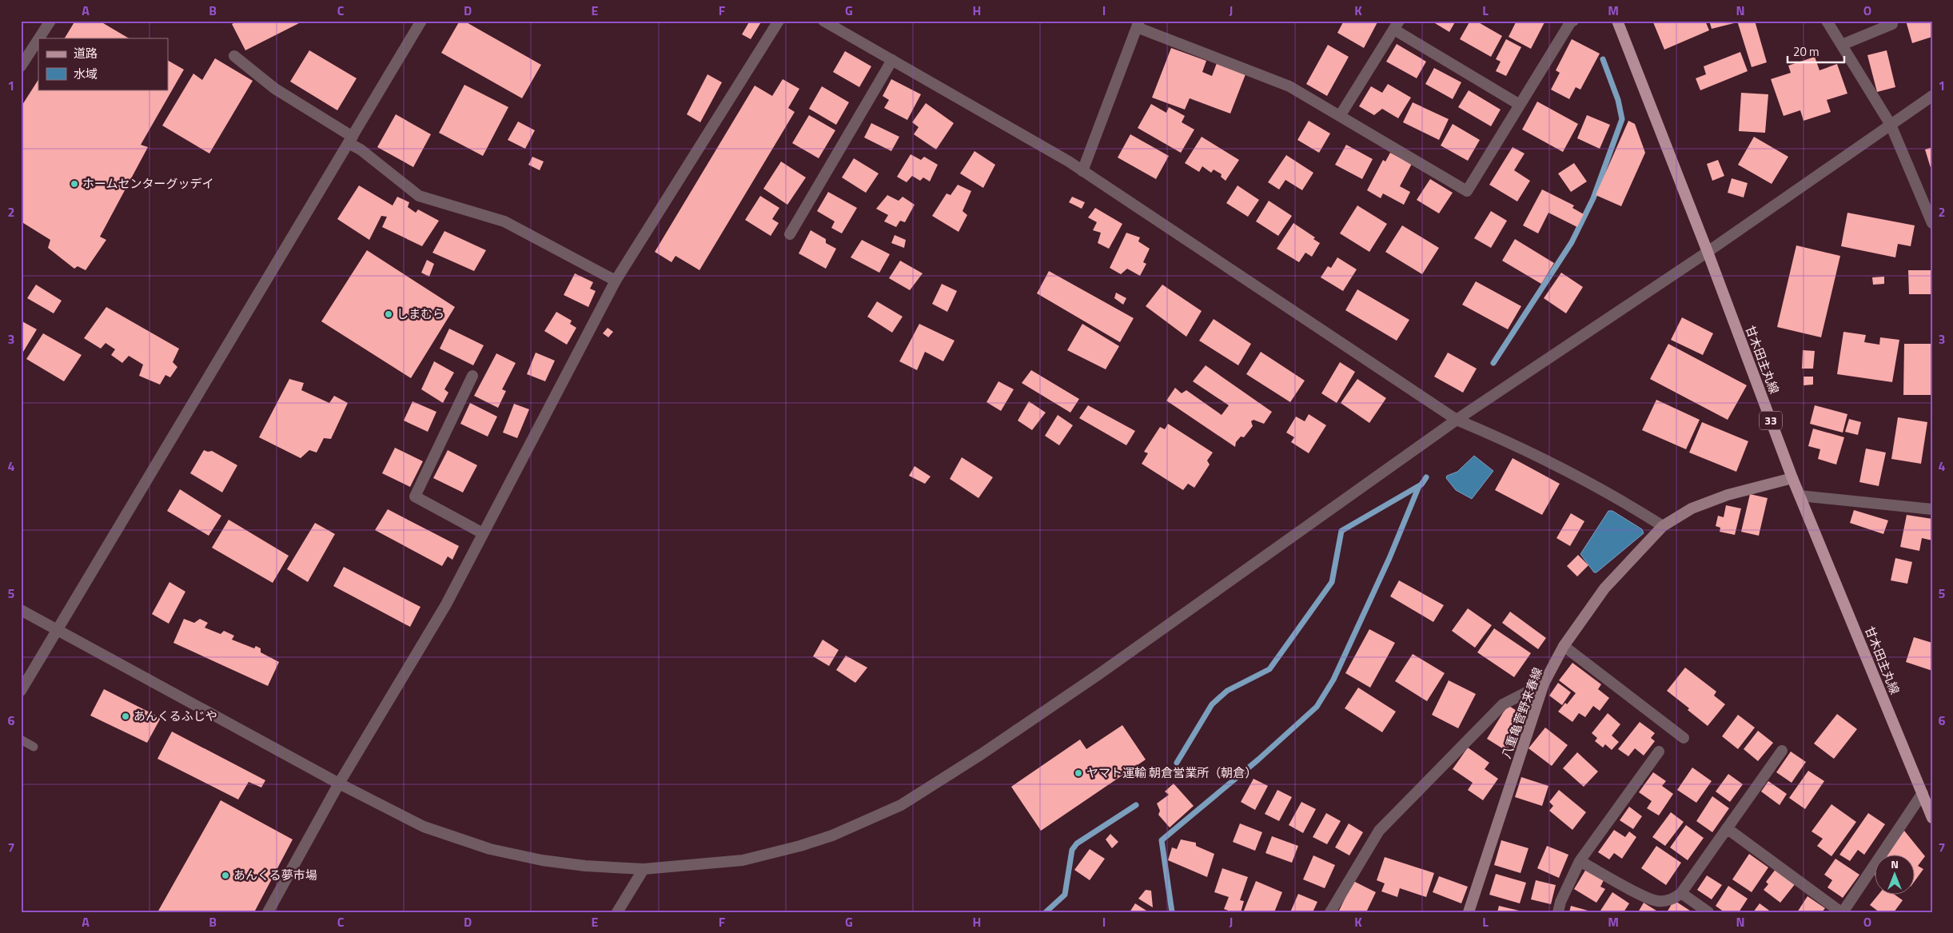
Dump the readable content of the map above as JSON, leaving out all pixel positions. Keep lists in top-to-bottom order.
{
  "streets": {
    "main road": ["甘木田主丸線", "33", "八重亀菅野来春線"]
  },
  "crossings": [
    ["甘木田主丸線", "八重亀菅野来春線"]
  ],
  "places": [
    "ホームセンターグッデイ",
    "しまむら",
    "あんくるふじや",
    "ヤマト運輸 朝倉営業所（朝倉）",
    "あんくる夢市場"
  ],
  "legend": ["道路", "水域"],
  "scale_bar": "20 m",
  "north": "top",
  "grid": {
    "columns": [
      "A",
      "B",
      "C",
      "D",
      "E",
      "F",
      "G",
      "H",
      "I",
      "J",
      "K",
      "L",
      "M",
      "N",
      "O"
    ],
    "rows": [
      "1",
      "2",
      "3",
      "4",
      "5",
      "6",
      "7"
    ]
  }
}
